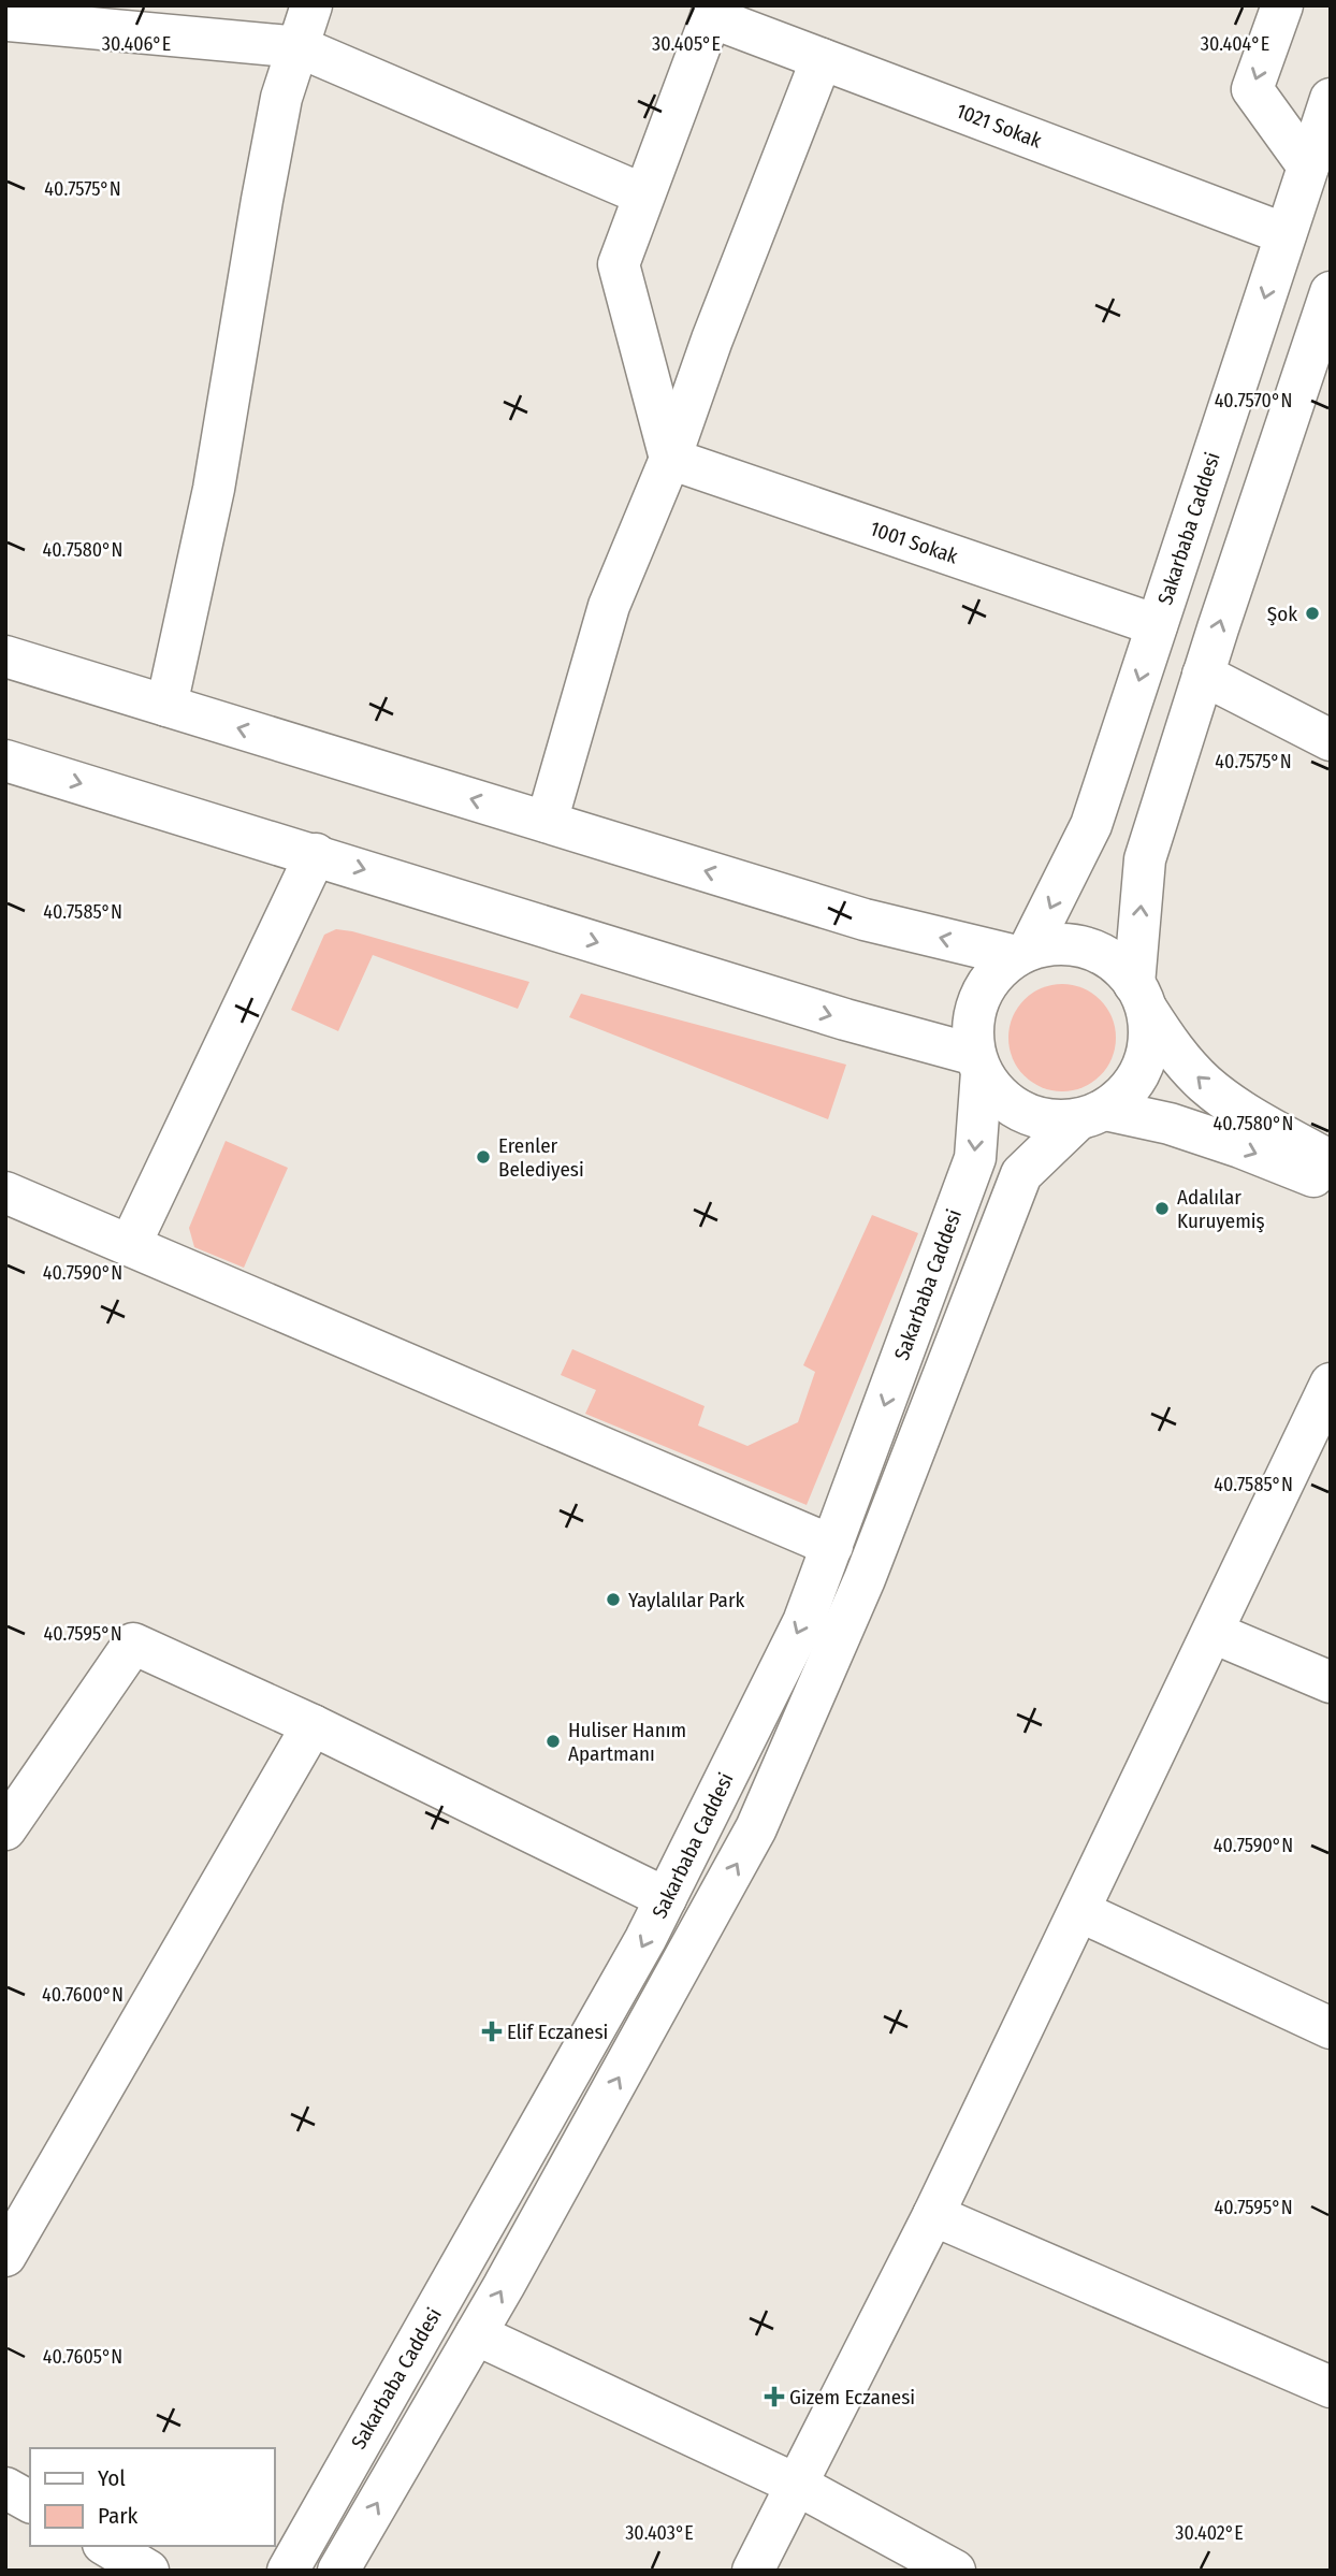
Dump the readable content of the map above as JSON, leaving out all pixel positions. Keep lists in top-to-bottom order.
{
  "streets": {
    "street": ["1021 Sokak", "Sakarbaba Caddesi", "1001 Sokak"]
  },
  "crossings": [
    ["1021 Sokak", "Sakarbaba Caddesi"],
    ["Sakarbaba Caddesi", "1001 Sokak"]
  ],
  "places": {
    "other": [
      "Şok",
      "Erenler Belediyesi",
      "Adalılar Kuruyemiş",
      "Yaylalılar Park",
      "Huliser Hanım Apartmanı"
    ],
    "health": ["Elif Eczanesi", "Gizem Eczanesi"]
  },
  "legend": ["Yol", "Park"],
  "coordinates": [
    "30.406°E",
    "30.405°E",
    "30.404°E",
    "40.7575°N",
    "40.7570°N",
    "40.7580°N",
    "40.7585°N",
    "40.7590°N",
    "40.7595°N",
    "40.7600°N",
    "40.7605°N",
    "30.403°E",
    "30.402°E"
  ]
}
